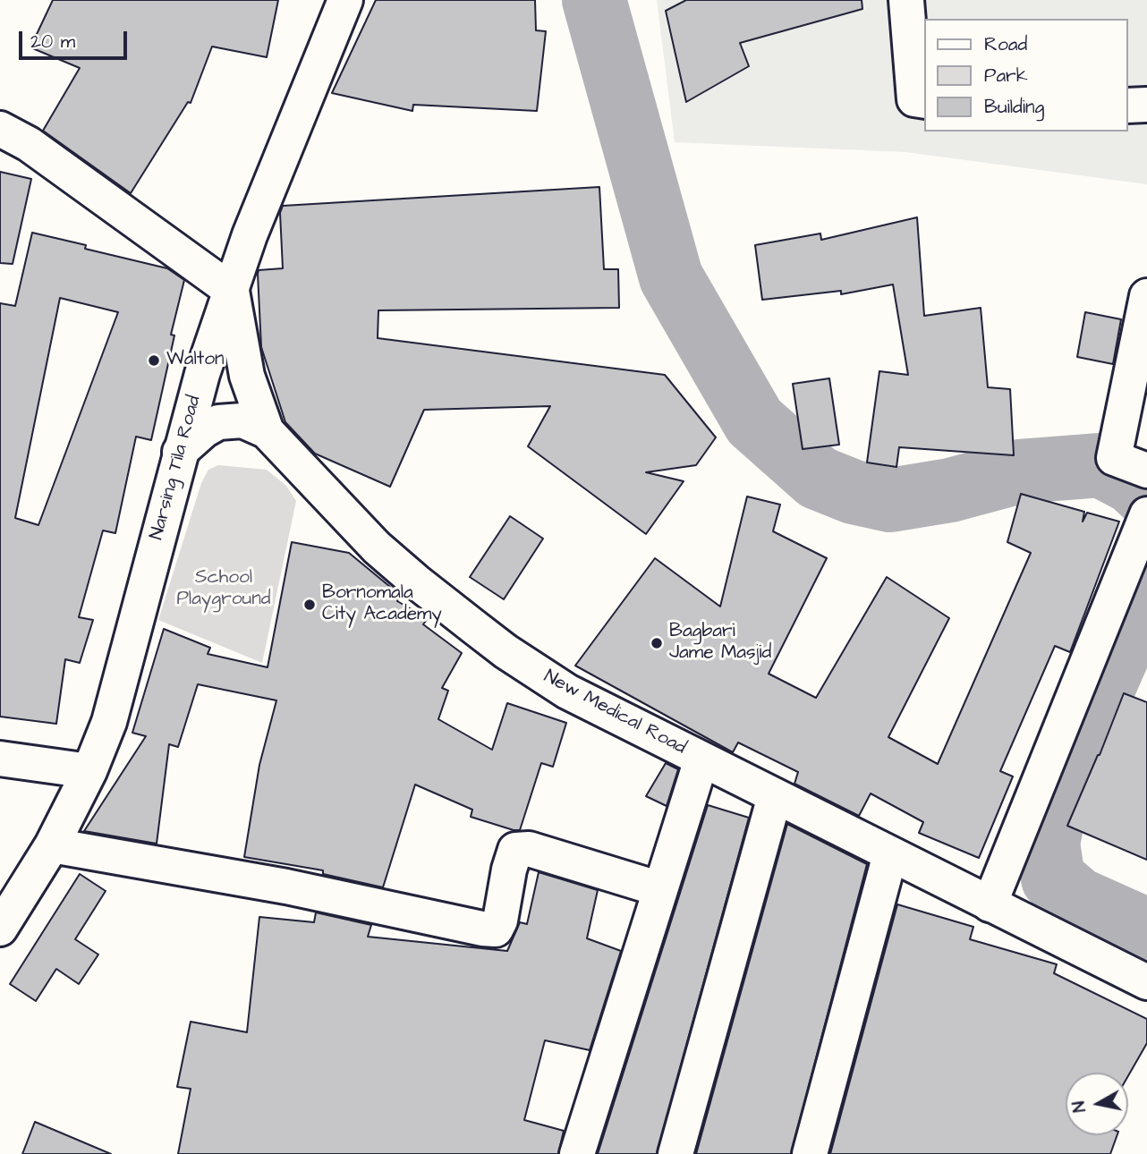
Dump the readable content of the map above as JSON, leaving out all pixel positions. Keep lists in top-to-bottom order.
{
  "streets": {
    "street": ["Narsing Tila Road", "New Medical Road"]
  },
  "crossings": [
    ["Narsing Tila Road", "New Medical Road"]
  ],
  "parks": ["School Playground"],
  "places": ["Walton", "Bornomala City Academy", "Bagbari Jame Masjid"],
  "legend": ["Road", "Park", "Building"],
  "scale_bar": "20 m",
  "north": "left"
}
